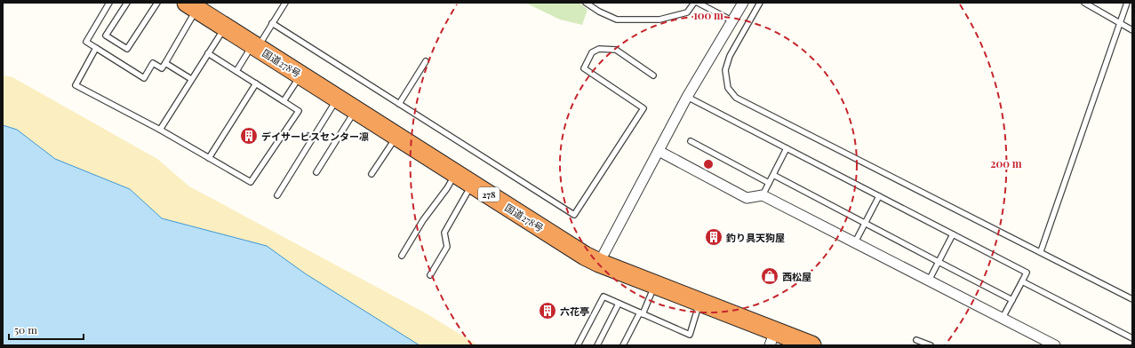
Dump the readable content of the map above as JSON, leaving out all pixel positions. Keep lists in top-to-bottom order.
{
  "streets": {
    "highway": ["国道278号", "278"]
  },
  "places": {
    "building": ["デイサービスセンター凛", "釣り具天狗屋", "六花亭"],
    "shop": ["西松屋"]
  },
  "scale_bar": "50 m",
  "rings": ["100 m", "200 m"]
}
